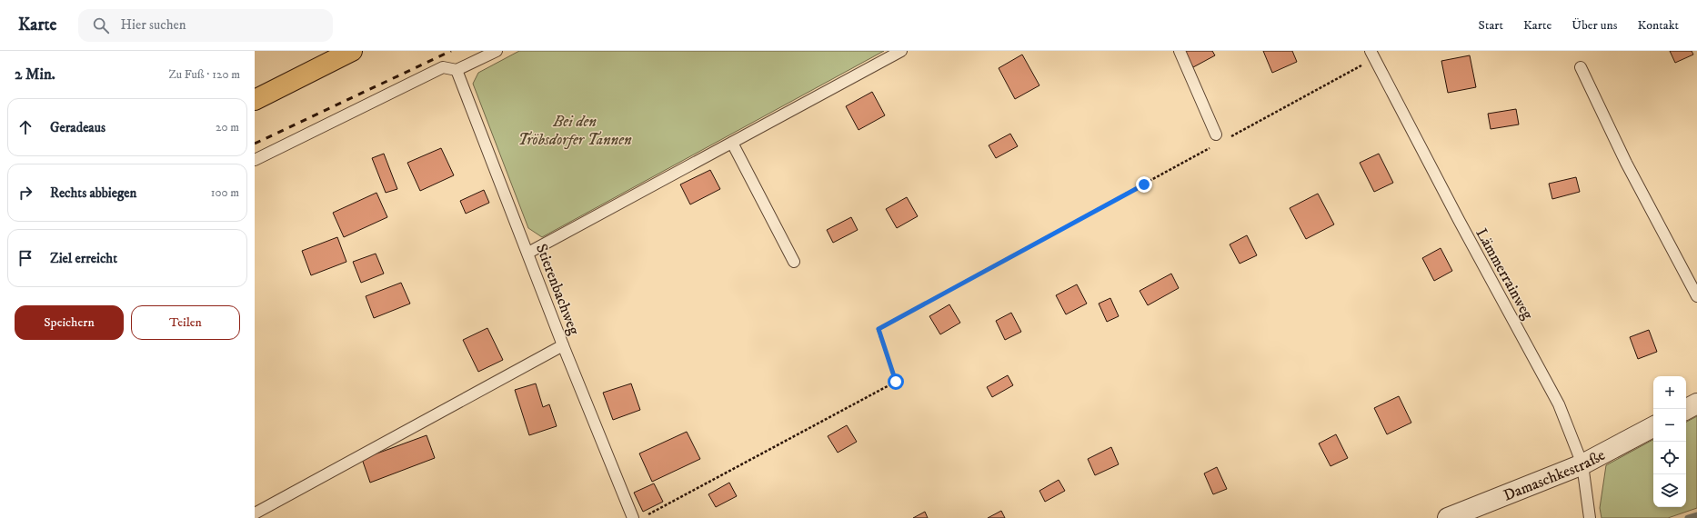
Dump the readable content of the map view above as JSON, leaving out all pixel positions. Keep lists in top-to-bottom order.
{
  "streets": {
    "street": ["Damaschkestraße"],
    "lane": ["Lämmerrainweg", "Stierenbachweg"]
  },
  "crossings": [
    ["Lämmerrainweg", "Damaschkestraße"]
  ],
  "parks": ["Bei den Tröbsdorfer Tannen"],
  "page": {
    "header": "Karte",
    "search": "Hier suchen",
    "nav": [
      "Start",
      "Karte",
      "Über uns",
      "Kontakt"
    ],
    "heading": ["2 Min.", "Zu Fuß · 120 m"],
    "list": [
      ["Geradeaus", "20 m"],
      ["Rechts abbiegen", "100 m"],
      "Ziel erreicht"
    ],
    "buttons": ["Speichern", "Teilen"],
    "map_buttons": ["+", "−"]
  }
}
